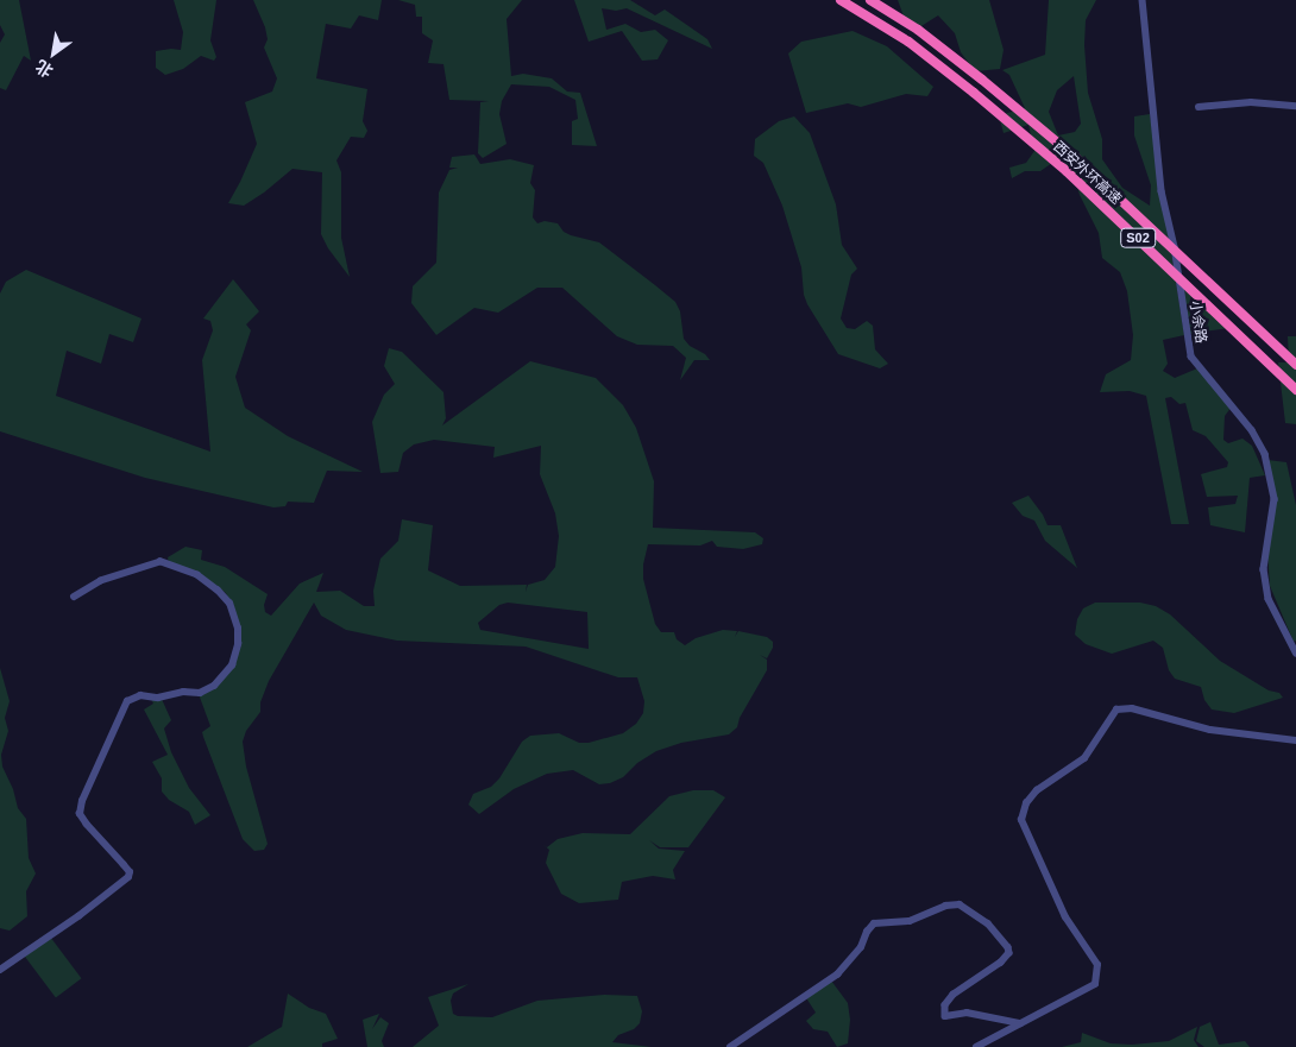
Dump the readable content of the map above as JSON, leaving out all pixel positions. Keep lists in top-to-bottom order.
{
  "streets": {
    "highway": ["西安外环高速", "S02"],
    "street": ["小佘路"]
  },
  "north": "bottom left"
}
